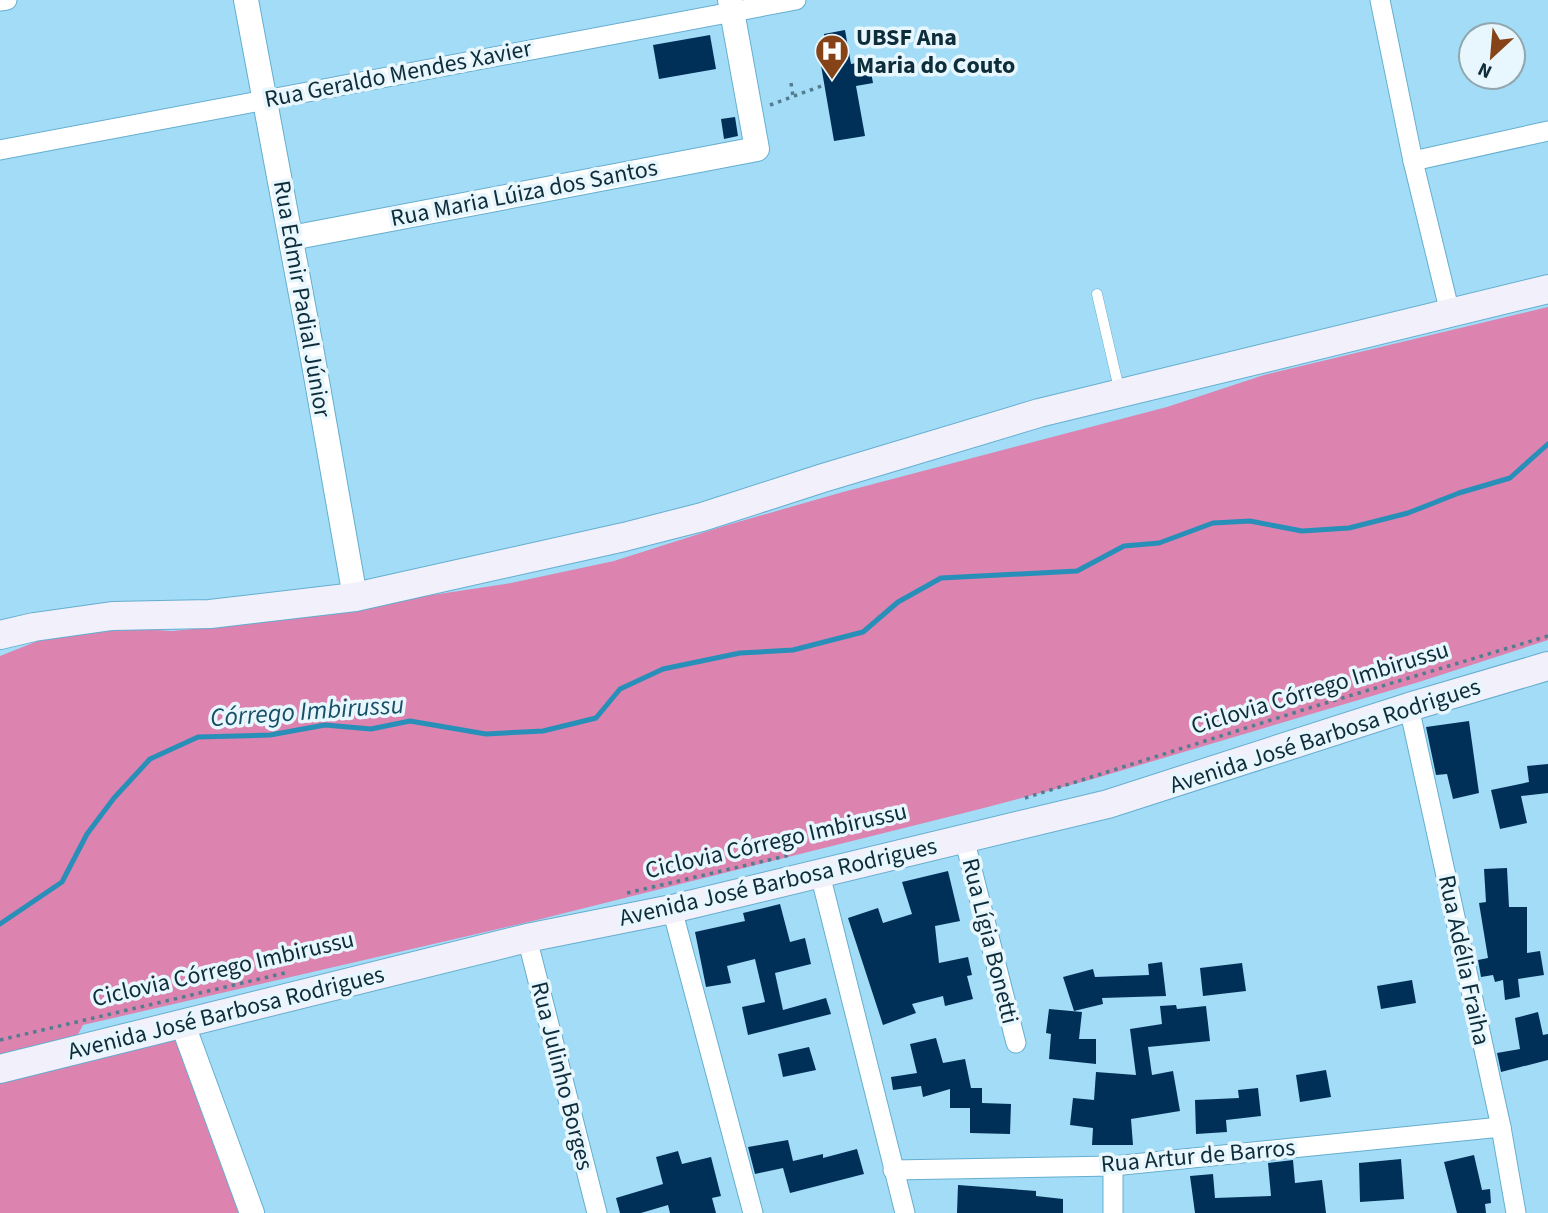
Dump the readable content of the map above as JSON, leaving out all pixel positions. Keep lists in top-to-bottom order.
{
  "streets": {
    "main road": ["Avenida José Barbosa Rodrigues"],
    "street": [
      "Rua Geraldo Mendes Xavier",
      "Rua Maria Lúiza dos Santos",
      "Rua Edmir Padial Júnior",
      "Rua Lígia Bonetti",
      "Rua Adélia Fraiha",
      "Rua Julinho Borges",
      "Rua Artur de Barros"
    ],
    "path": ["Ciclovia Córrego Imbirussu"]
  },
  "crossings": [
    ["Rua Geraldo Mendes Xavier", "Rua Maria Lúiza dos Santos"],
    ["Rua Geraldo Mendes Xavier", "Rua Edmir Padial Júnior"],
    ["Rua Maria Lúiza dos Santos", "Rua Edmir Padial Júnior"],
    ["Avenida José Barbosa Rodrigues", "Rua Lígia Bonetti"],
    ["Avenida José Barbosa Rodrigues", "Rua Adélia Fraiha"],
    ["Avenida José Barbosa Rodrigues", "Rua Julinho Borges"],
    ["Rua Adélia Fraiha", "Rua Artur de Barros"]
  ],
  "water": ["Córrego Imbirussu"],
  "places": {
    "hospital": ["UBSF Ana Maria do Couto"]
  },
  "north": "bottom left"
}
